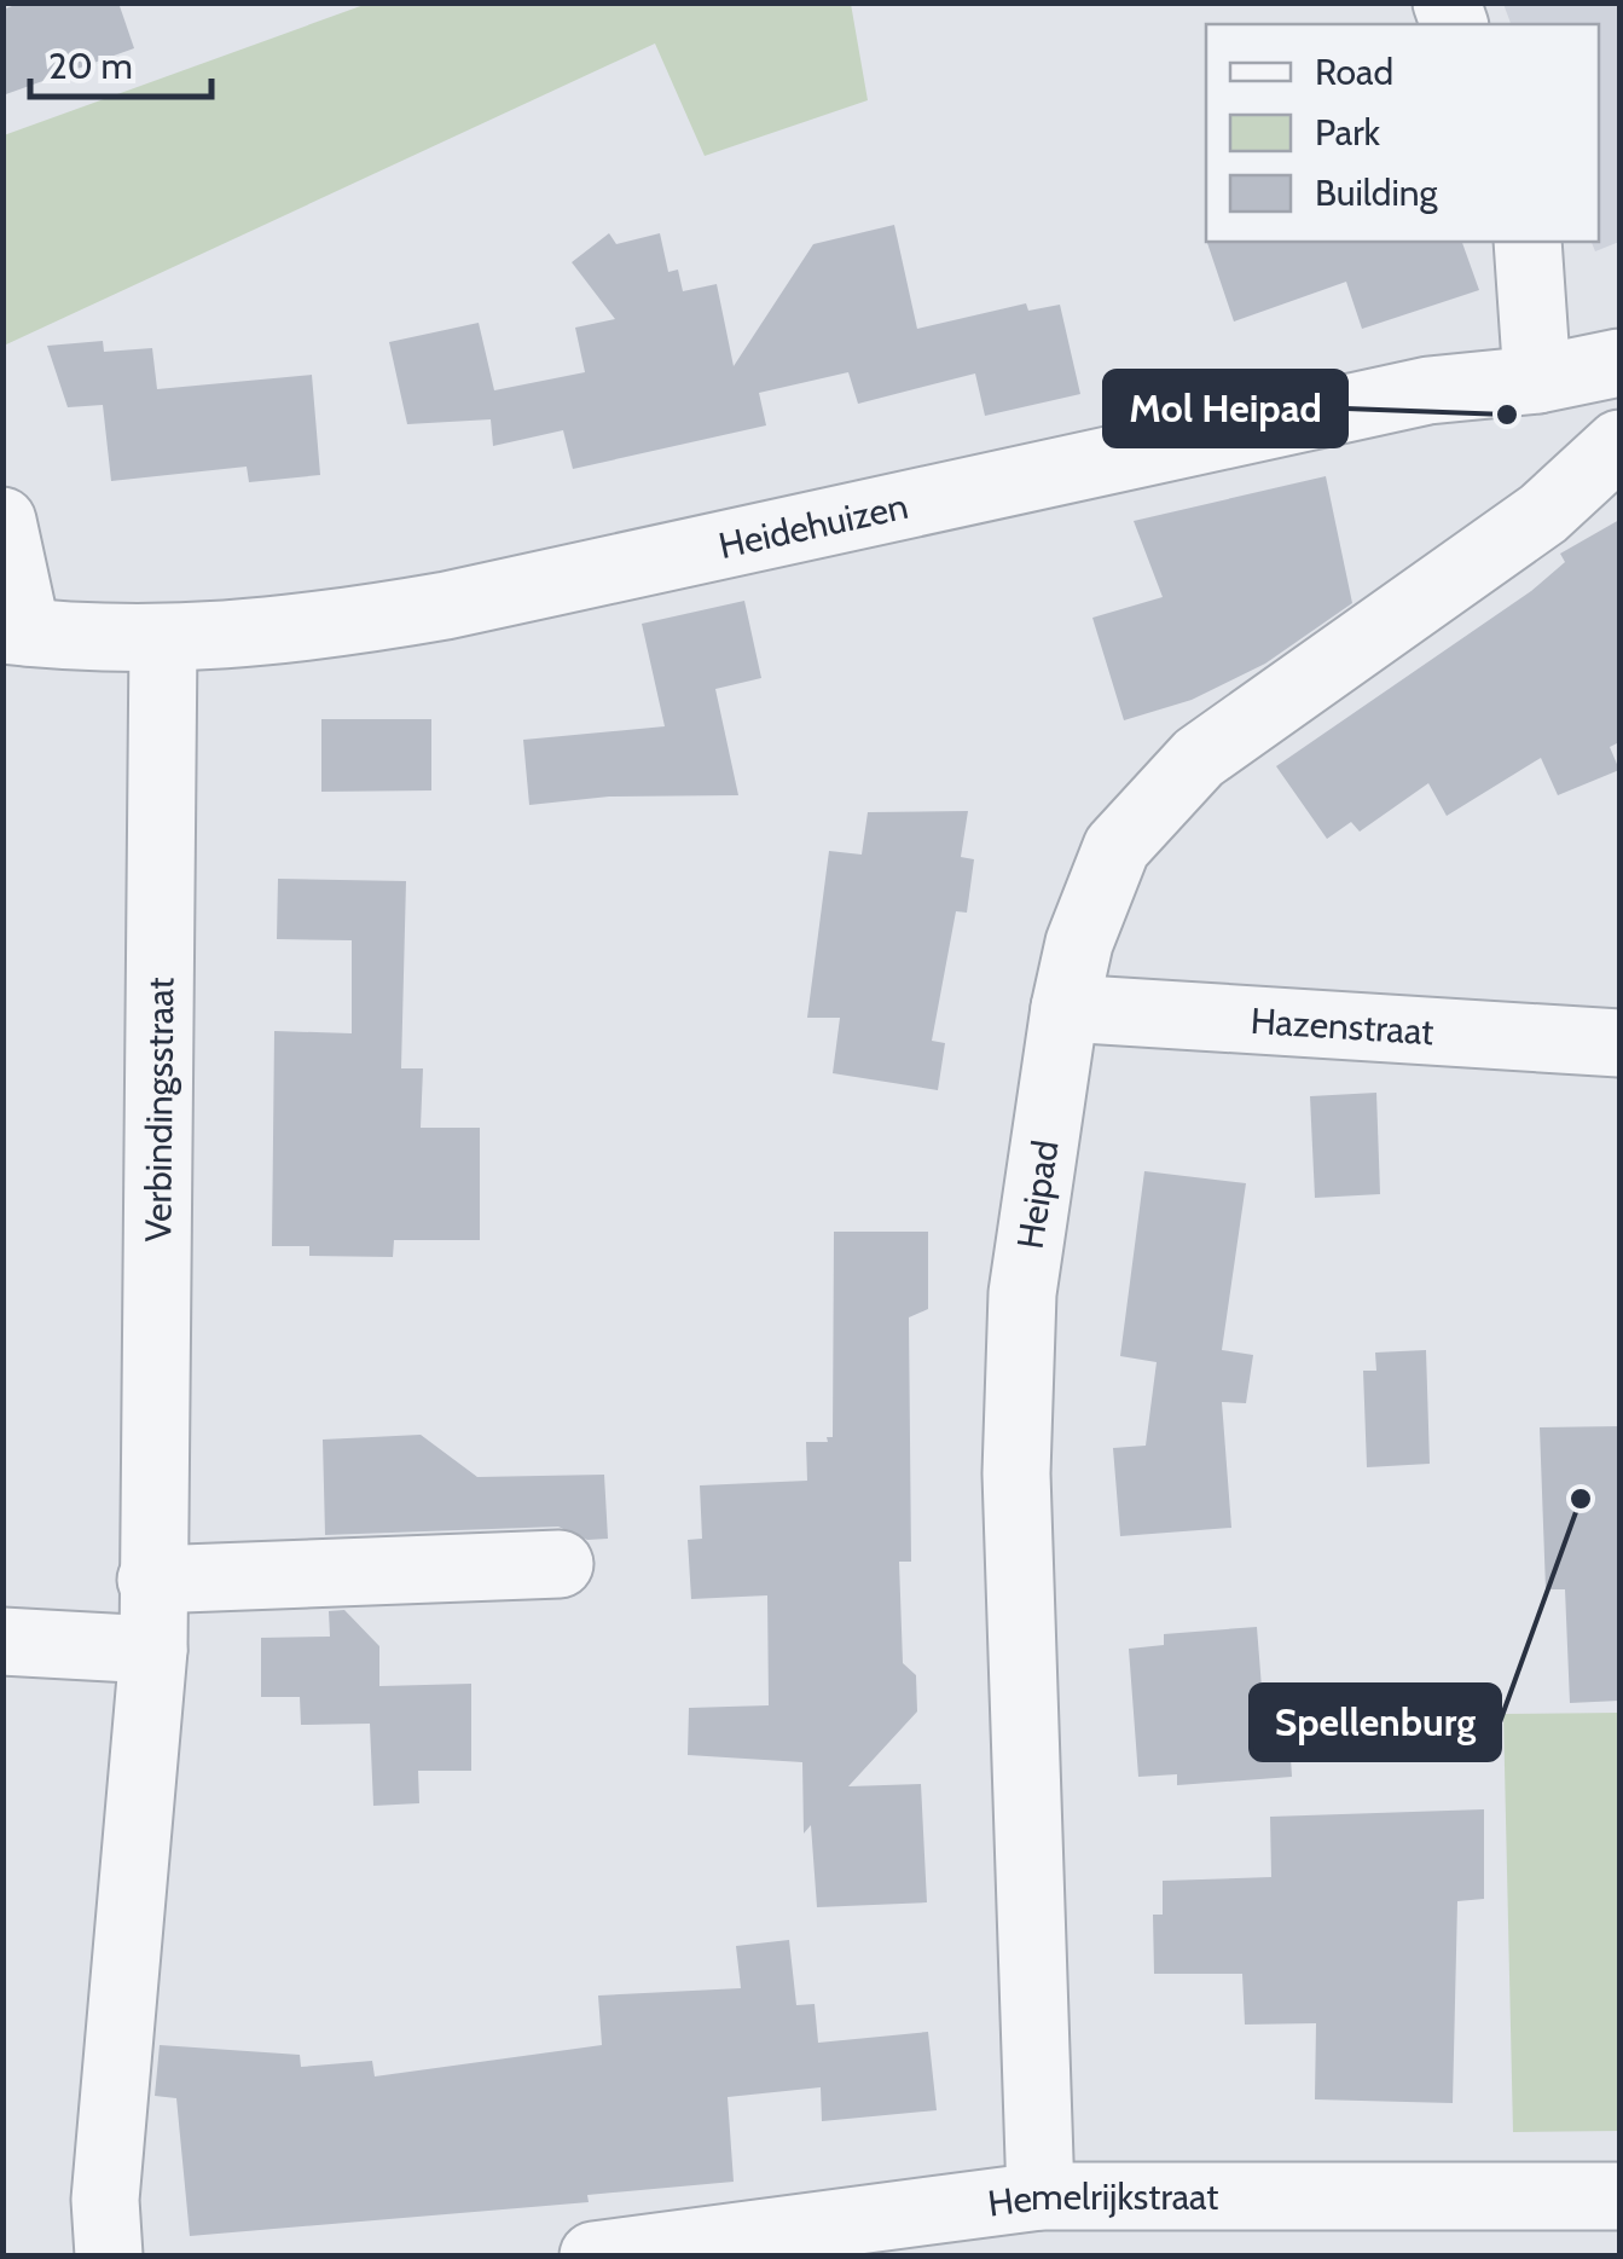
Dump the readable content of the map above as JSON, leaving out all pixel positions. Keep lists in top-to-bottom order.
{
  "streets": {
    "street": [
      "Heidehuizen",
      "Hazenstraat",
      "Verbindingsstraat",
      "Heipad",
      "Hemelrijkstraat"
    ]
  },
  "crossings": [
    ["Heidehuizen", "Verbindingsstraat"],
    ["Hazenstraat", "Heipad"],
    ["Heipad", "Hemelrijkstraat"]
  ],
  "places": ["Mol Heipad", "Spellenburg"],
  "legend": ["Road", "Park", "Building"],
  "scale_bar": "20 m"
}
